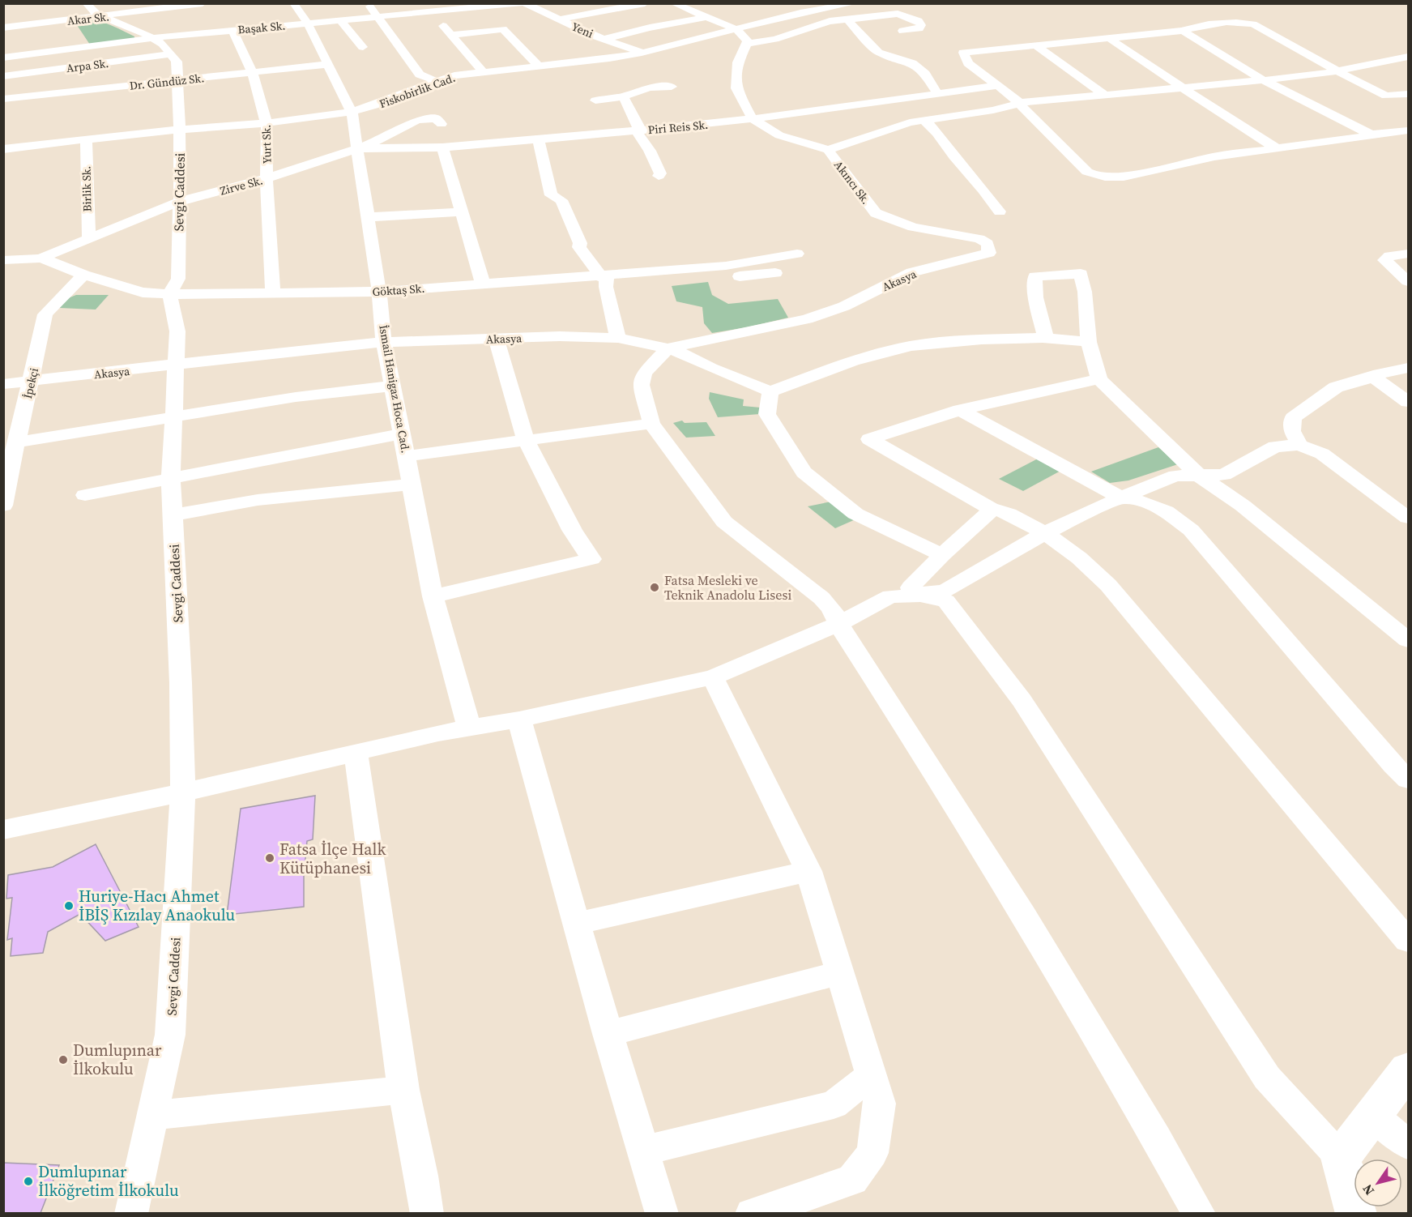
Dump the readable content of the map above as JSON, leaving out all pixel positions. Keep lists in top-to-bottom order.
{
  "streets": {
    "street": [
      "Akar Sk.",
      "Başak Sk.",
      "Yeni",
      "Arpa Sk.",
      "Dr. Gündüz Sk.",
      "Fiskobirlik Cad.",
      "Piri Reis Sk.",
      "Yurt Sk.",
      "Akıncı Sk.",
      "Zirve Sk.",
      "Birlik Sk.",
      "Sevgi Caddesi",
      "Akasya",
      "Göktaş Sk.",
      "İpekçi",
      "İsmail Hanigaz Hoca Cad."
    ]
  },
  "crossings": [
    ["Başak Sk.", "Yurt Sk."],
    ["Başak Sk.", "İsmail Hanigaz Hoca Cad."],
    ["Yeni", "Fiskobirlik Cad."],
    ["Arpa Sk.", "Dr. Gündüz Sk."],
    ["Arpa Sk.", "Sevgi Caddesi"],
    ["Dr. Gündüz Sk.", "Yurt Sk."],
    ["Dr. Gündüz Sk.", "Sevgi Caddesi"],
    ["Dr. Gündüz Sk.", "İsmail Hanigaz Hoca Cad."],
    ["Fiskobirlik Cad.", "Yurt Sk."],
    ["Fiskobirlik Cad.", "Birlik Sk."],
    ["Fiskobirlik Cad.", "Sevgi Caddesi"],
    ["Fiskobirlik Cad.", "İsmail Hanigaz Hoca Cad."],
    ["Piri Reis Sk.", "Akıncı Sk."],
    ["Piri Reis Sk.", "Zirve Sk."],
    ["Piri Reis Sk.", "İsmail Hanigaz Hoca Cad."],
    ["Yurt Sk.", "Zirve Sk."],
    ["Yurt Sk.", "Göktaş Sk."],
    ["Akıncı Sk.", "Akasya"],
    ["Zirve Sk.", "Birlik Sk."],
    ["Zirve Sk.", "Sevgi Caddesi"],
    ["Zirve Sk.", "Göktaş Sk."],
    ["Zirve Sk.", "İsmail Hanigaz Hoca Cad."],
    ["Sevgi Caddesi", "Akasya"],
    ["Sevgi Caddesi", "Göktaş Sk."],
    ["Akasya", "İpekçi"],
    ["Akasya", "İsmail Hanigaz Hoca Cad."],
    ["Göktaş Sk.", "İpekçi"],
    ["Göktaş Sk.", "İsmail Hanigaz Hoca Cad."]
  ],
  "places": [
    "Fatsa Mesleki ve Teknik Anadolu Lisesi",
    "Fatsa İlçe Halk Kütüphanesi",
    "Huriye-Hacı Ahmet İBİŞ Kızılay Anaokulu",
    "Dumlupınar İlkokulu",
    "Dumlupınar İlköğretim İlkokulu"
  ],
  "north": "bottom left"
}
